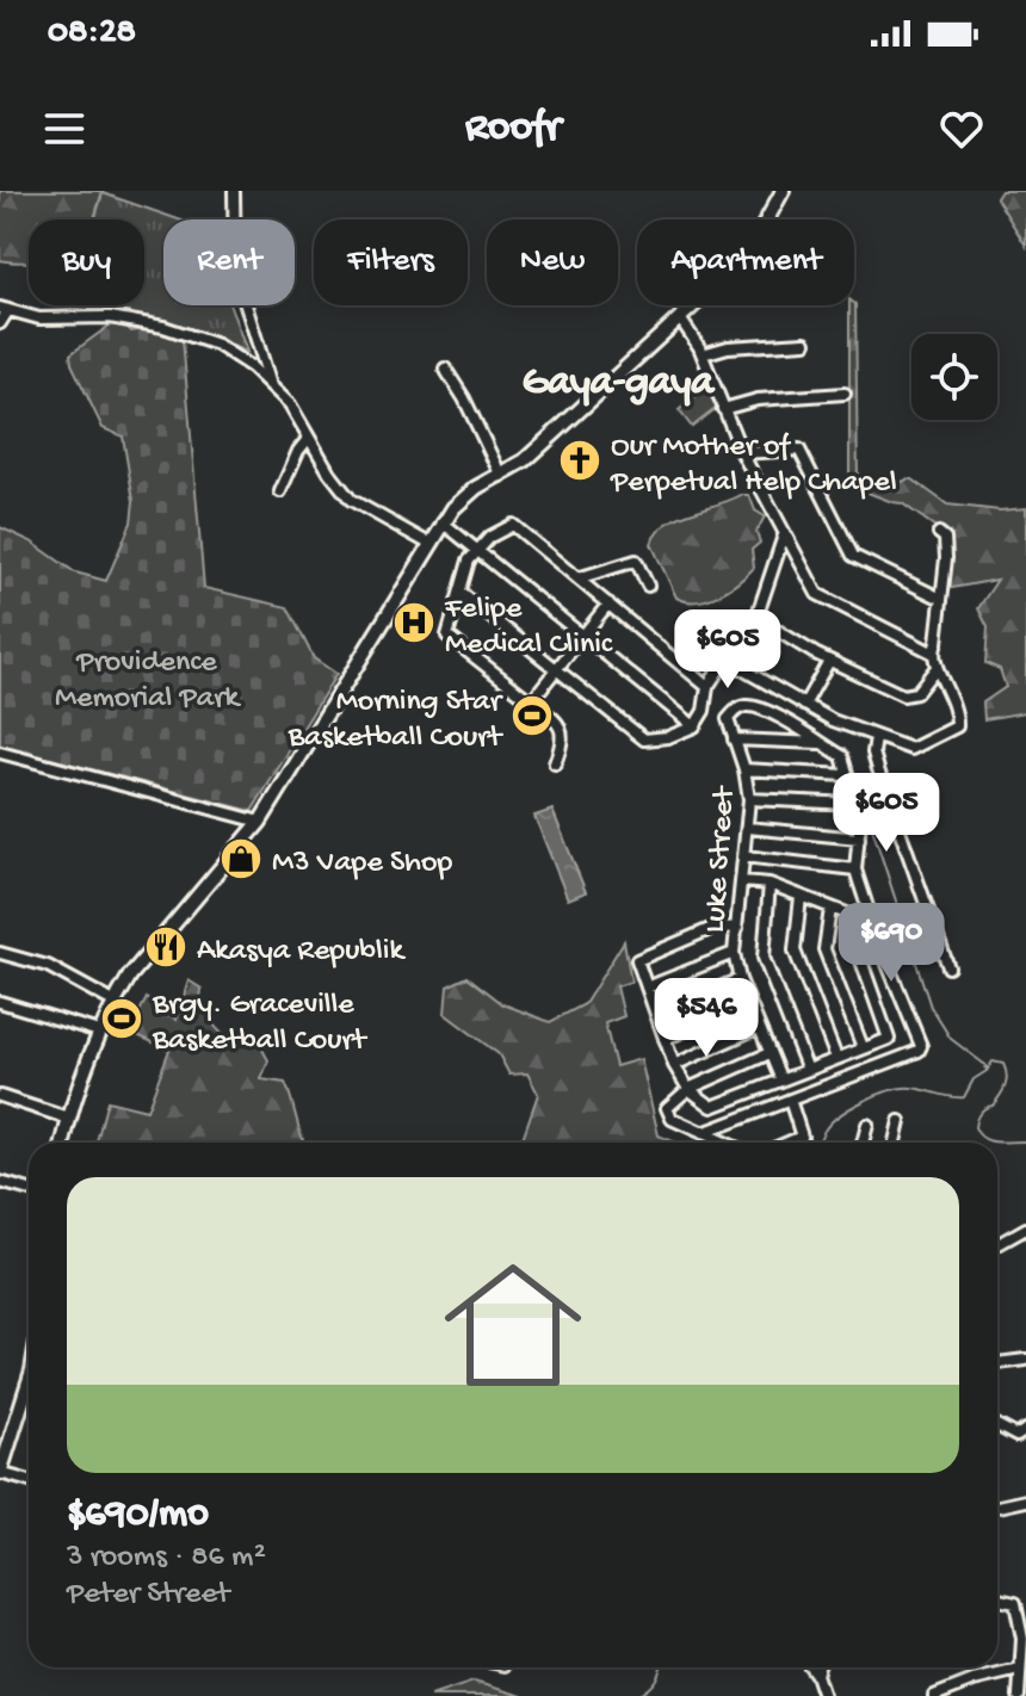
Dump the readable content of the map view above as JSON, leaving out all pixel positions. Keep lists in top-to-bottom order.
{
  "streets": {
    "street": ["Luke Street"]
  },
  "districts": ["Gaya-gaya"],
  "parks": ["Providence Memorial Park"],
  "places": {
    "church": ["Our Mother of Perpetual Help Chapel"],
    "hospital": ["Felipe Medical Clinic"],
    "sports": ["Morning Star Basketball Court", "Brgy. Graceville Basketball Court"],
    "shop": ["M3 Vape Shop"],
    "restaurant": ["Akasya Republik"]
  },
  "page": {
    "status": "08:28",
    "header": "Roofr",
    "chip": [
      "Buy",
      "Rent",
      "Filters",
      "New",
      "Apartment"
    ],
    "price": [
      "$605",
      "$605",
      "$690",
      "$546"
    ],
    "list": [
      {
        "name": "$690/mo",
        "note": "3 rooms · 86 m² · Peter Street"
      }
    ]
  }
}
